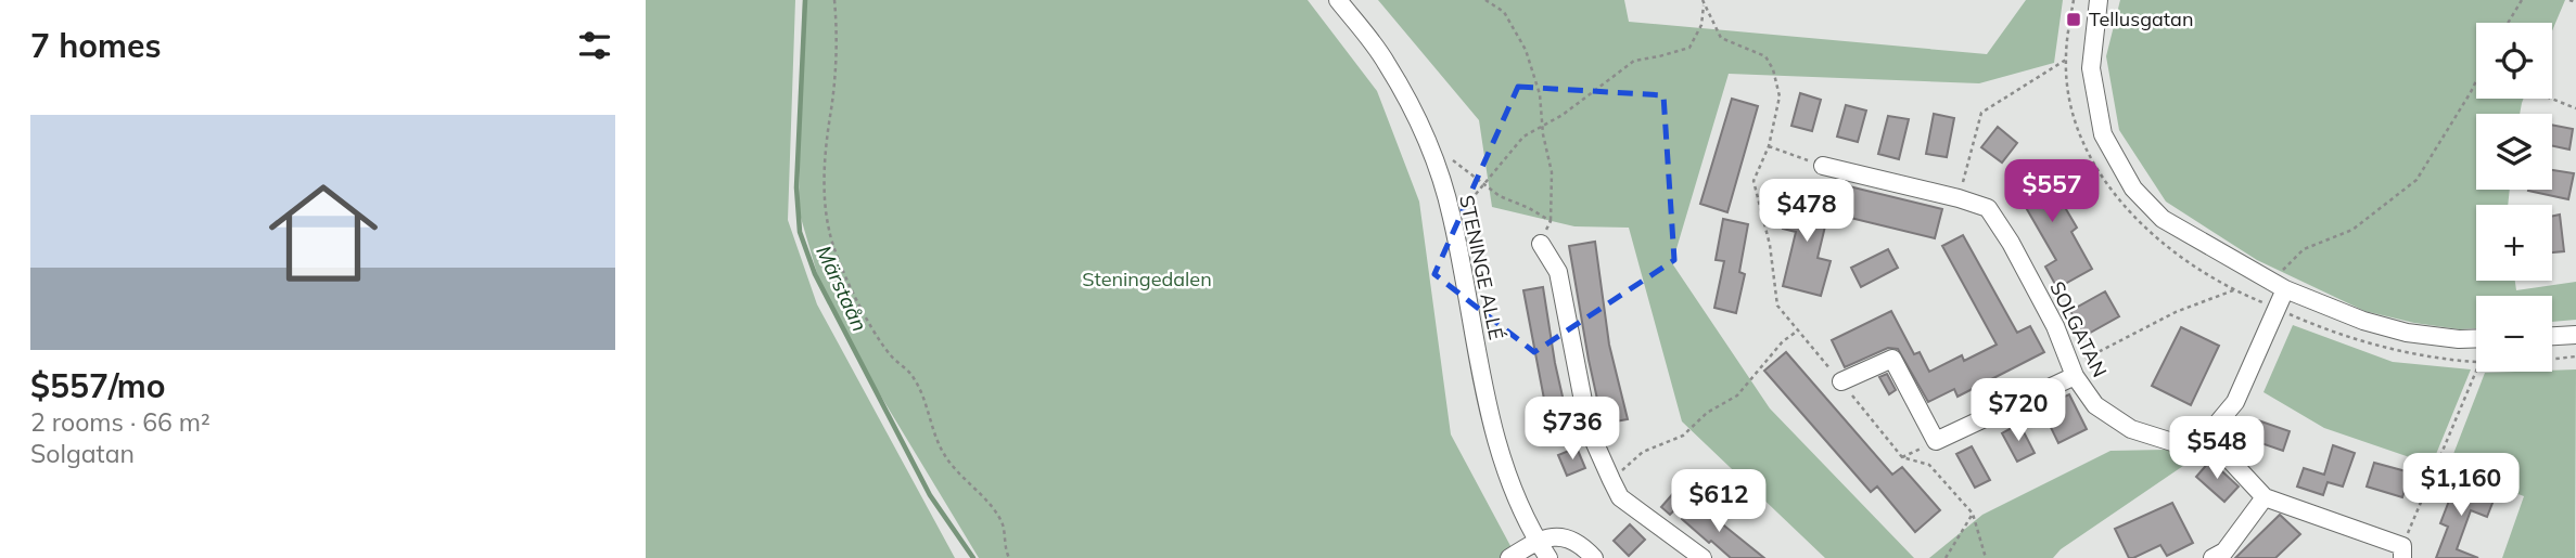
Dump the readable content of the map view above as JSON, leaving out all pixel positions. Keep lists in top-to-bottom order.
{
  "streets": {
    "street": ["STENINGE ALLÉ", "SOLGATAN"]
  },
  "water": ["Märstaån"],
  "parks": ["Steningedalen"],
  "places": {
    "transit": ["Tellusgatan"]
  },
  "page": {
    "heading": "7 homes",
    "map_buttons": ["+", "−"],
    "list": [
      {
        "name": "$557/mo",
        "note": "2 rooms · 66 m² · Solgatan"
      }
    ],
    "price": [
      "$557",
      "$478",
      "$720",
      "$736",
      "$548",
      "$1,160",
      "$612"
    ]
  }
}
